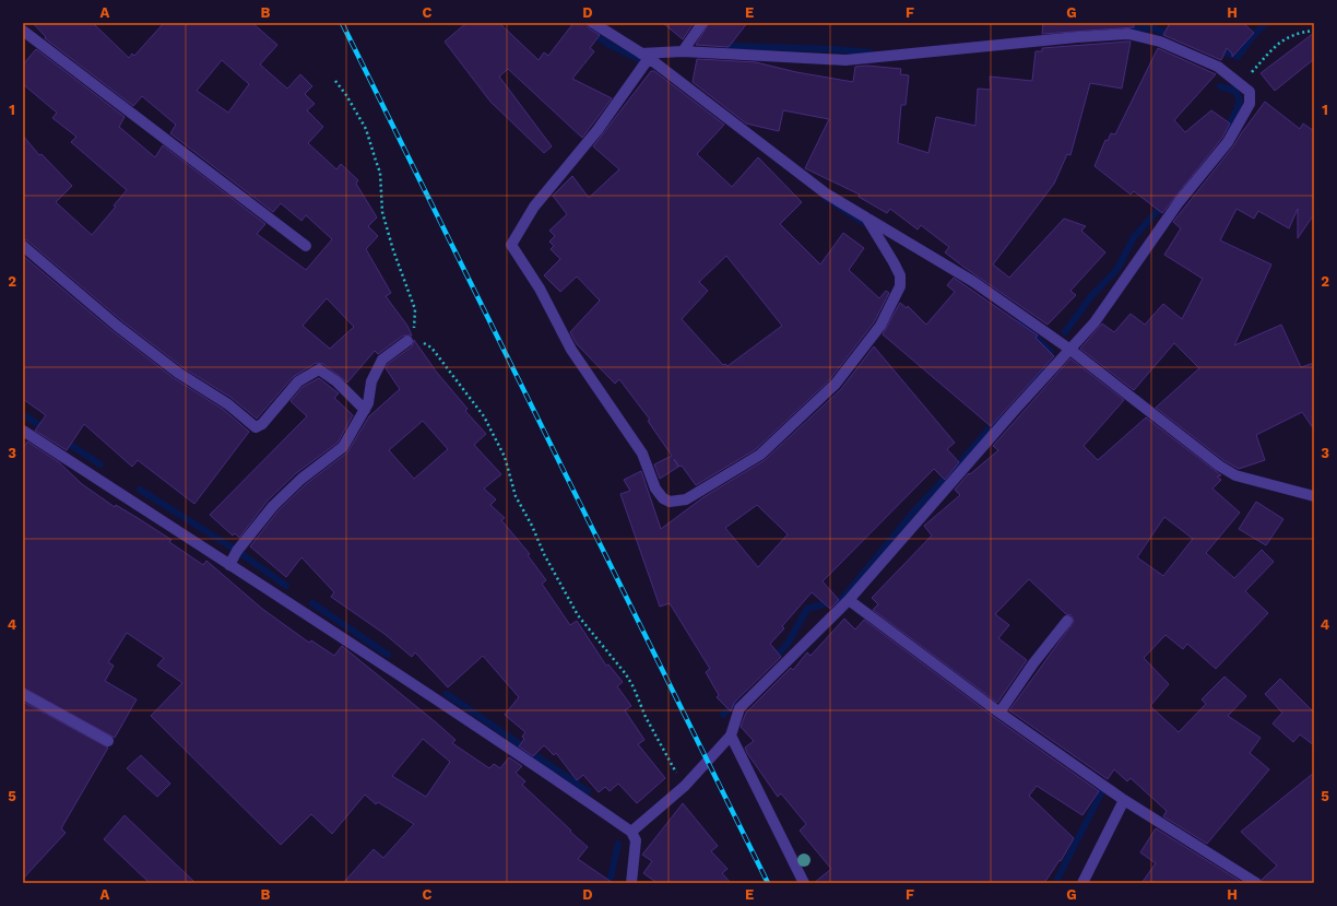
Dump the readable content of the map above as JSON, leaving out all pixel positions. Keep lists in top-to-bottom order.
{
  "grid": {
    "columns": [
      "A",
      "B",
      "C",
      "D",
      "E",
      "F",
      "G",
      "H"
    ],
    "rows": [
      "1",
      "2",
      "3",
      "4",
      "5"
    ]
  }
}
